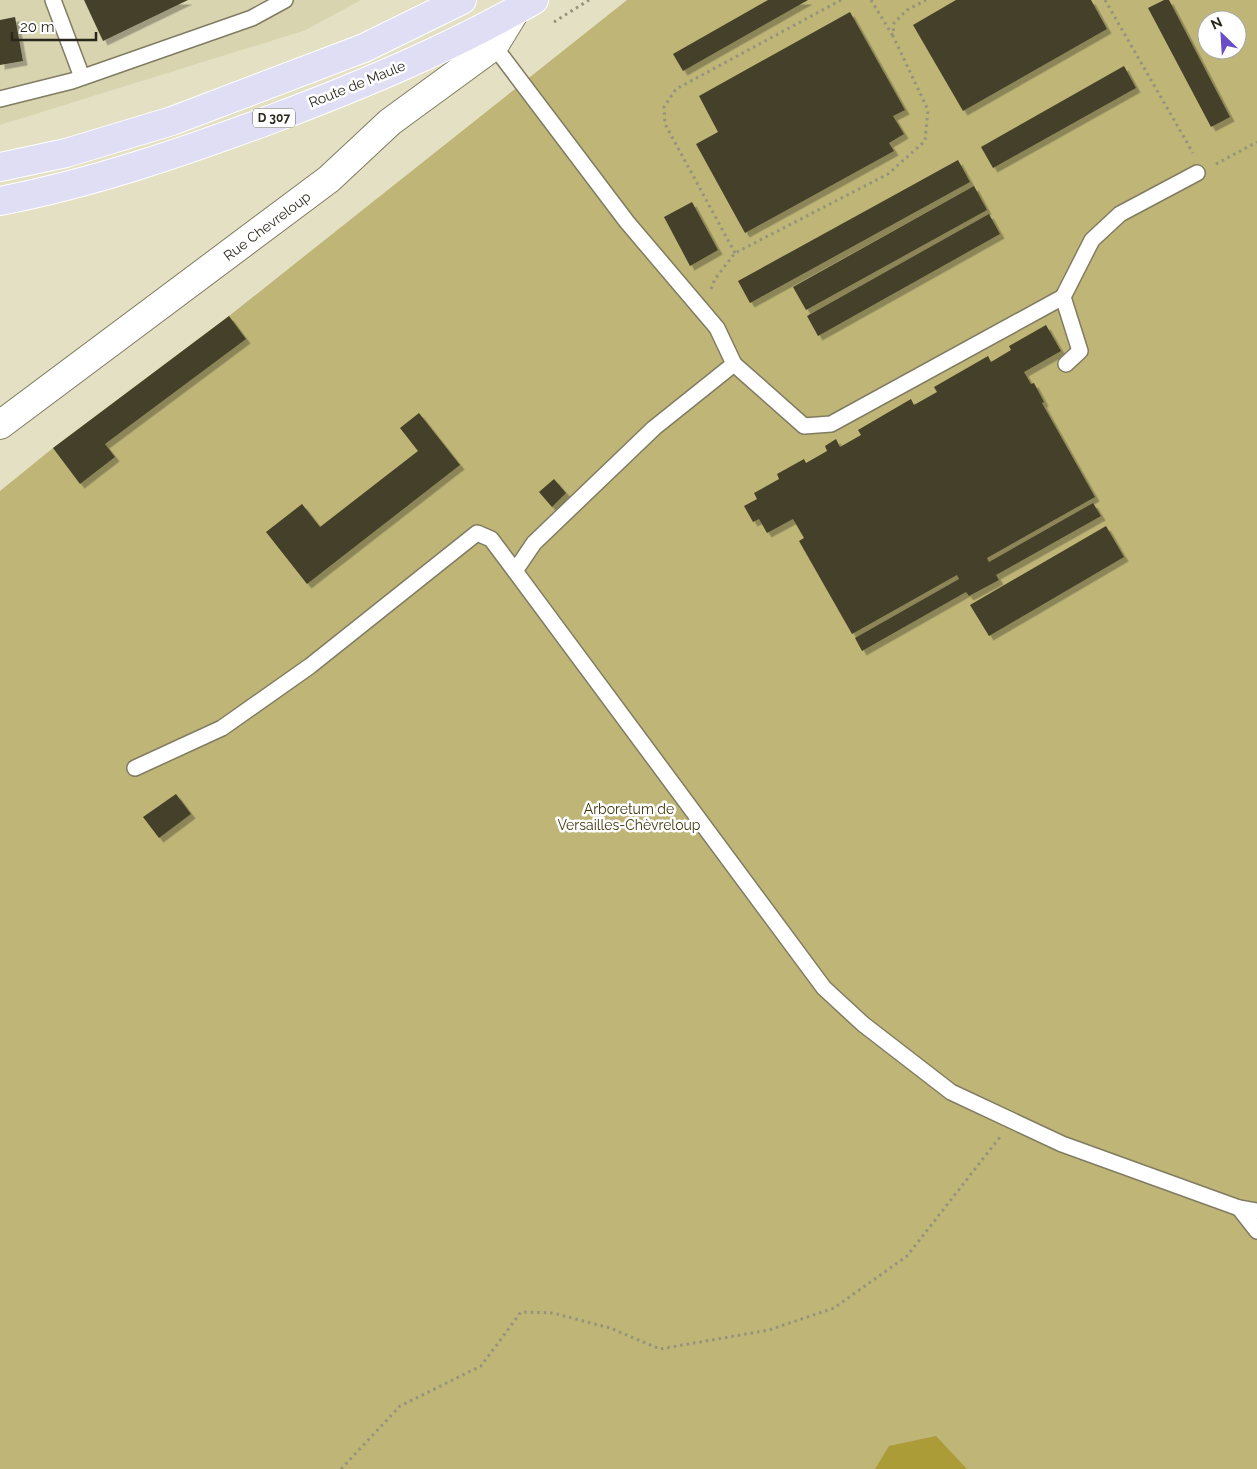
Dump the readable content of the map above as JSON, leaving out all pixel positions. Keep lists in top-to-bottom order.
{
  "streets": {
    "main road": ["Route de Maule", "D 307"],
    "street": ["Rue Chevreloup"]
  },
  "crossings": [
    ["Route de Maule", "Rue Chevreloup"]
  ],
  "parks": ["Arboretum de Versailles-Chèvreloup"],
  "scale_bar": "20 m",
  "north": "top left"
}
